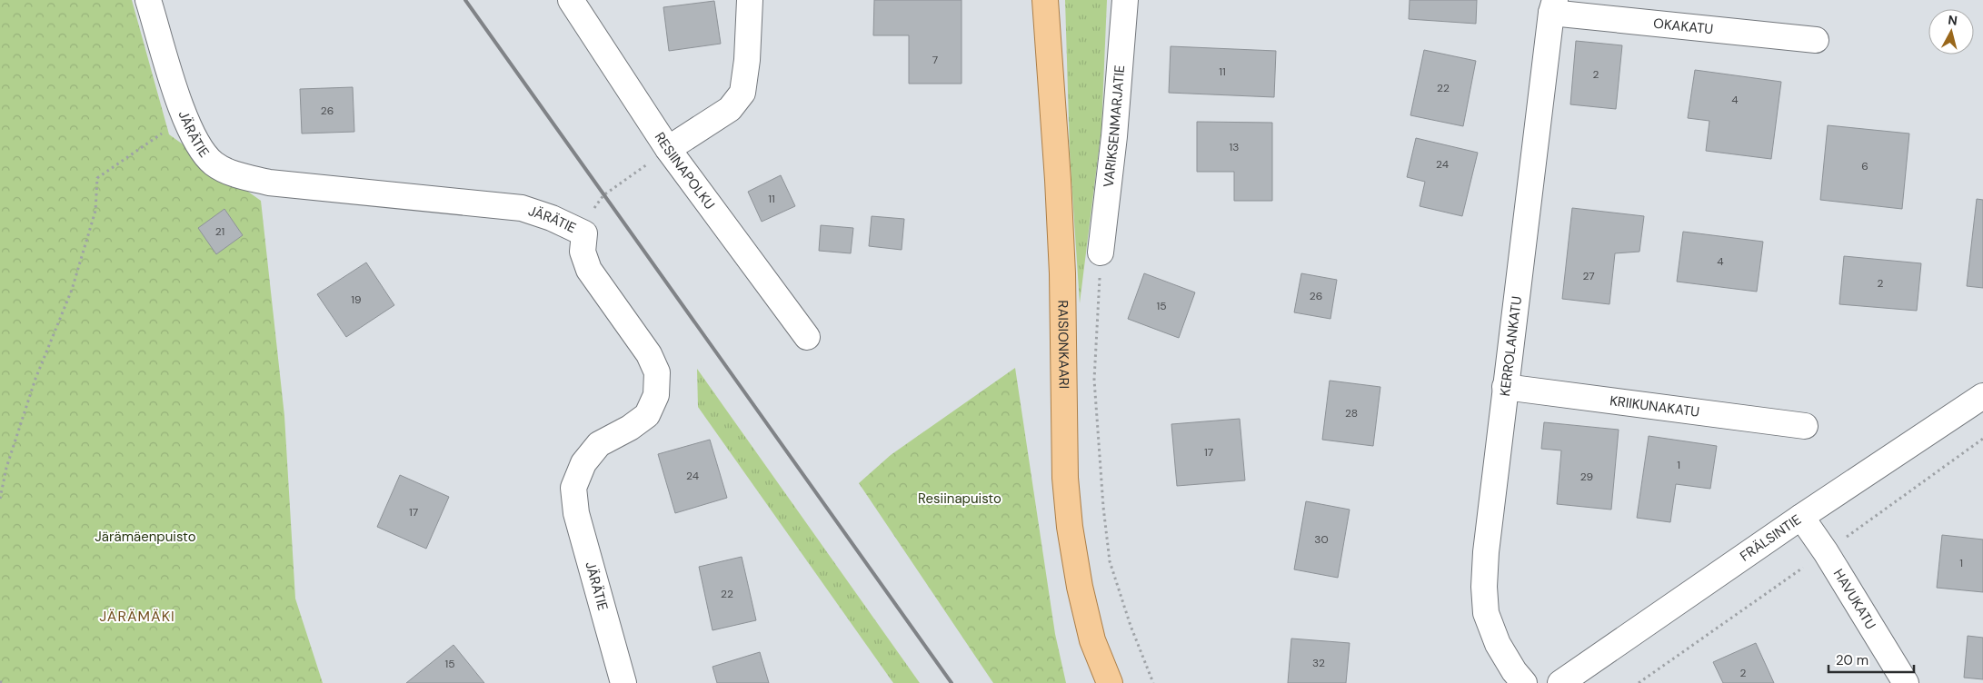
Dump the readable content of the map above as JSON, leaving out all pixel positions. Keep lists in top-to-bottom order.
{
  "streets": {
    "main road": ["RAISIONKAARI"],
    "street": [
      "OKAKATU",
      "VARIKSENMARJATIE",
      "JÄRÄTIE",
      "RESIINAPOLKU",
      "KERROLANKATU",
      "KRIIKUNAKATU",
      "FRÄLSINTIE",
      "HAVUKATU"
    ]
  },
  "crossings": [
    ["OKAKATU", "KERROLANKATU"],
    ["KERROLANKATU", "KRIIKUNAKATU"],
    ["FRÄLSINTIE", "HAVUKATU"]
  ],
  "districts": ["JÄRÄMÄKI"],
  "parks": ["Resiinapuisto", "Järämäenpuisto"],
  "house_numbers": [
    "7",
    "11",
    "2",
    "22",
    "4",
    "26",
    "13",
    "24",
    "6",
    "11",
    "21",
    "4",
    "27",
    "2",
    "26",
    "19",
    "15",
    "28",
    "17",
    "1",
    "24",
    "29",
    "17",
    "30",
    "1",
    "22",
    "32",
    "15",
    "2"
  ],
  "scale_bar": "20 m",
  "north": "top"
}
